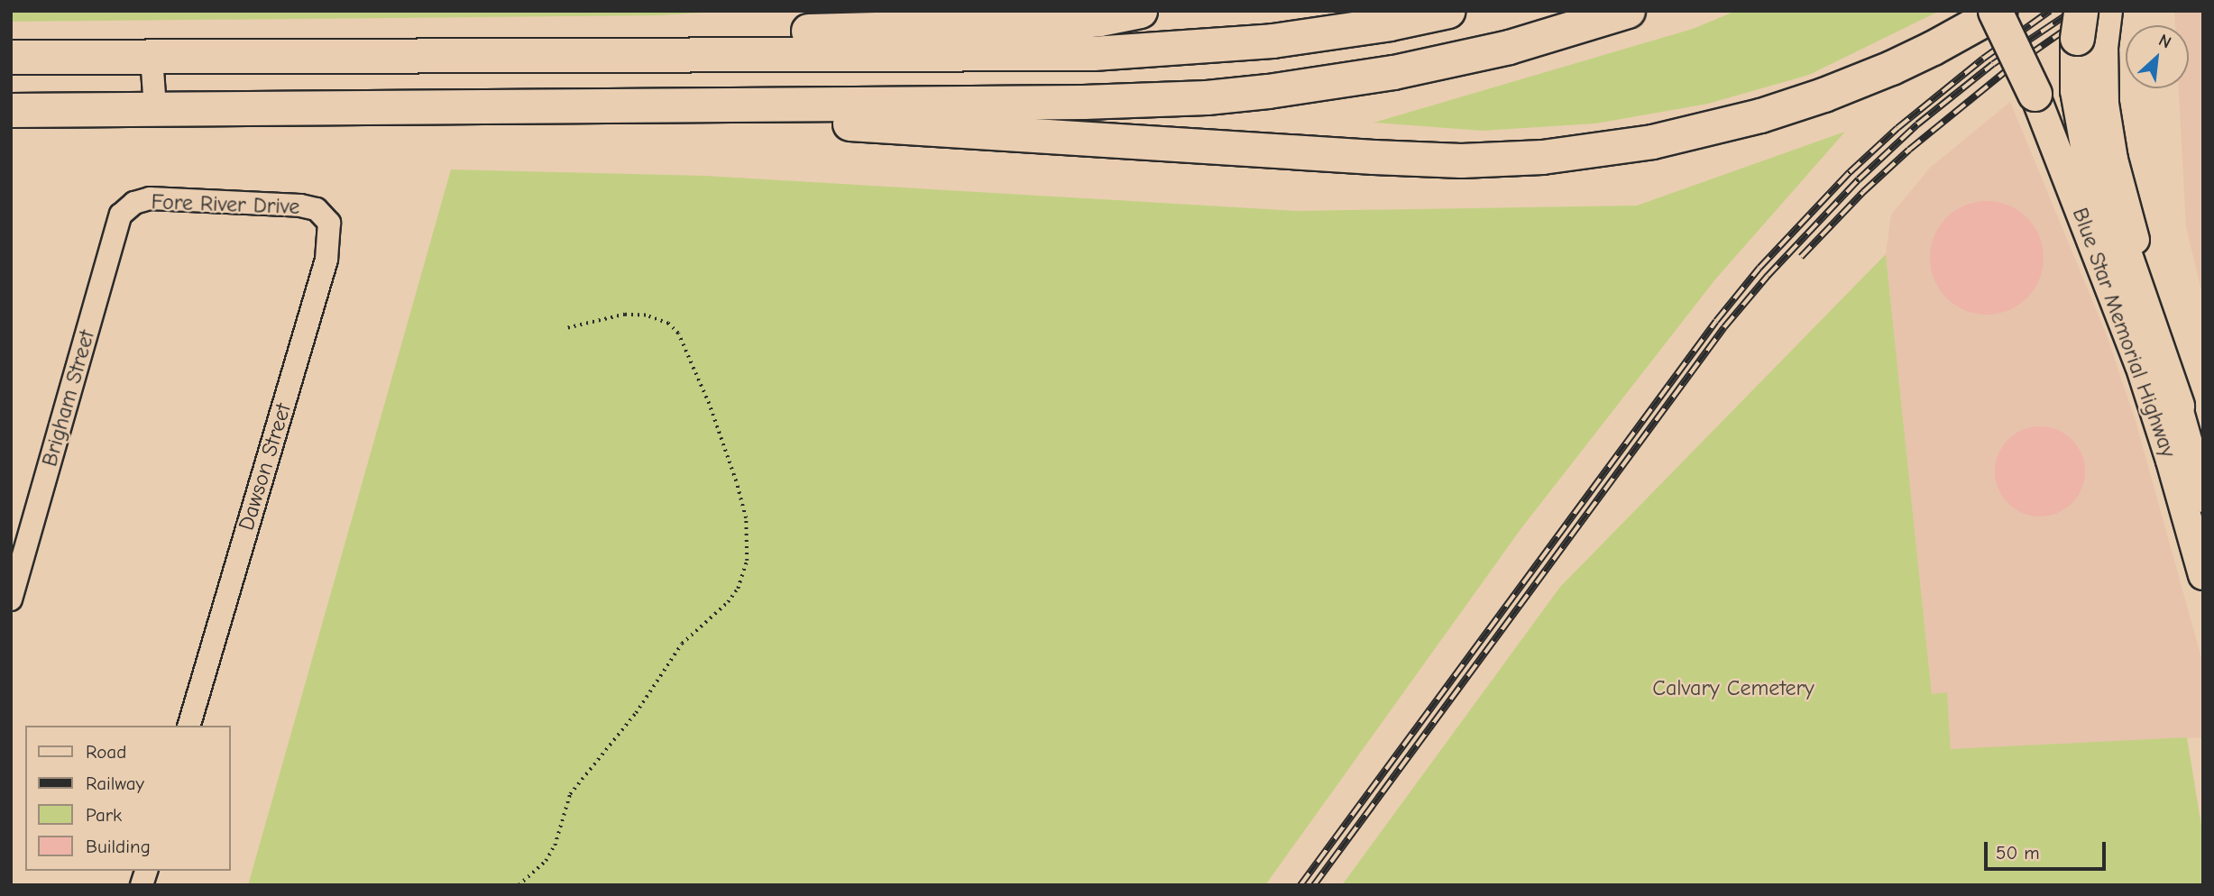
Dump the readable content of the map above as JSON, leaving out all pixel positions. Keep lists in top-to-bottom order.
{
  "streets": {
    "main road": ["Blue Star Memorial Highway"],
    "street": ["Fore River Drive", "Brigham Street", "Dawson Street"]
  },
  "crossings": [
    ["Fore River Drive", "Brigham Street"],
    ["Fore River Drive", "Dawson Street"]
  ],
  "parks": ["Calvary Cemetery"],
  "legend": [
    "Road",
    "Railway",
    "Park",
    "Building"
  ],
  "scale_bar": "50 m",
  "north": "top right"
}
